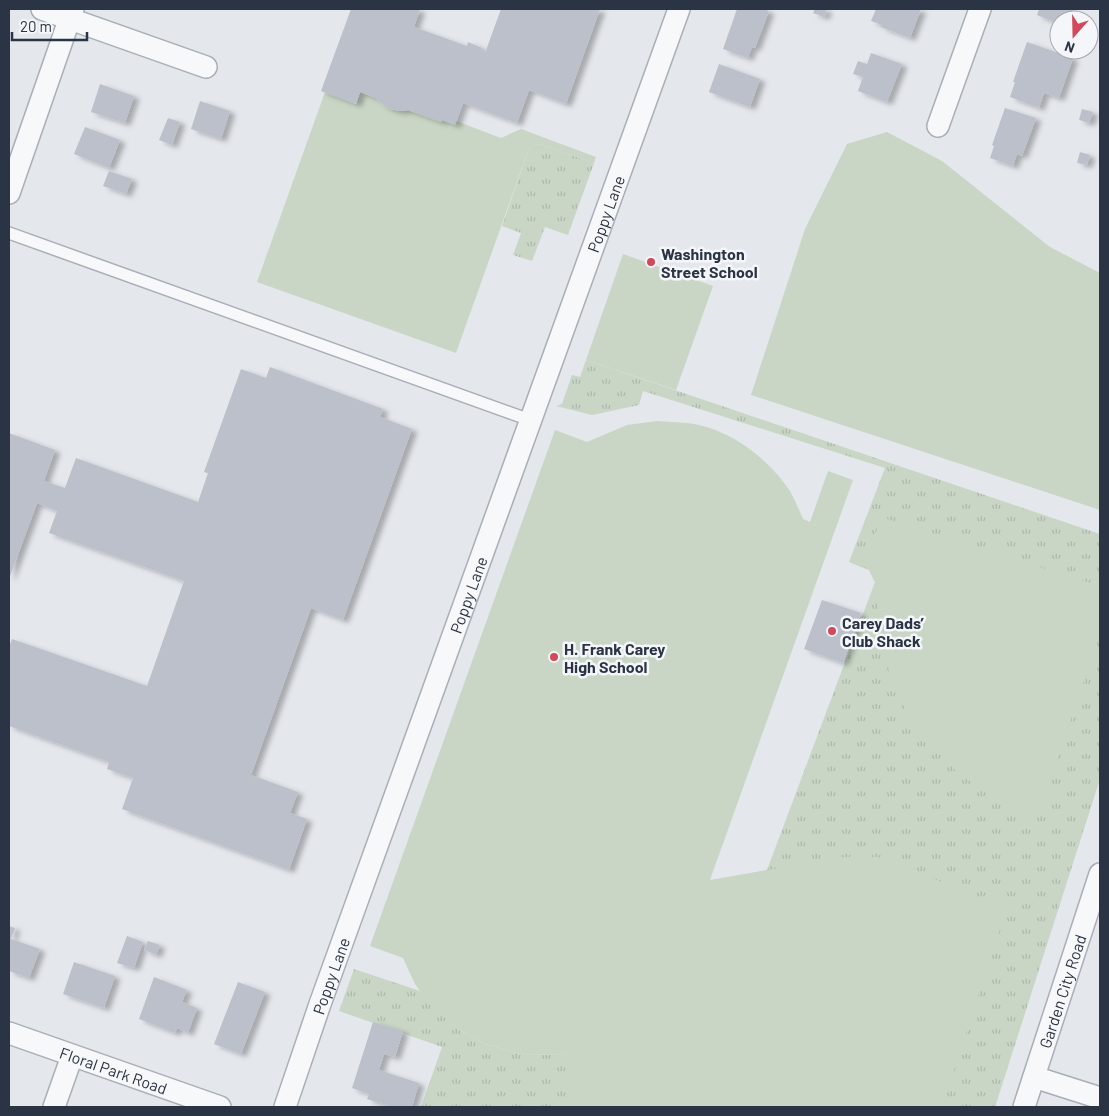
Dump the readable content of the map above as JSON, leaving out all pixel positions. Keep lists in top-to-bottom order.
{
  "streets": {
    "street": ["Poppy Lane", "Garden City Road", "Floral Park Road"]
  },
  "places": ["Washington Street School", "Carey Dads’ Club Shack", "H. Frank Carey High School"],
  "scale_bar": "20 m",
  "north": "bottom"
}
